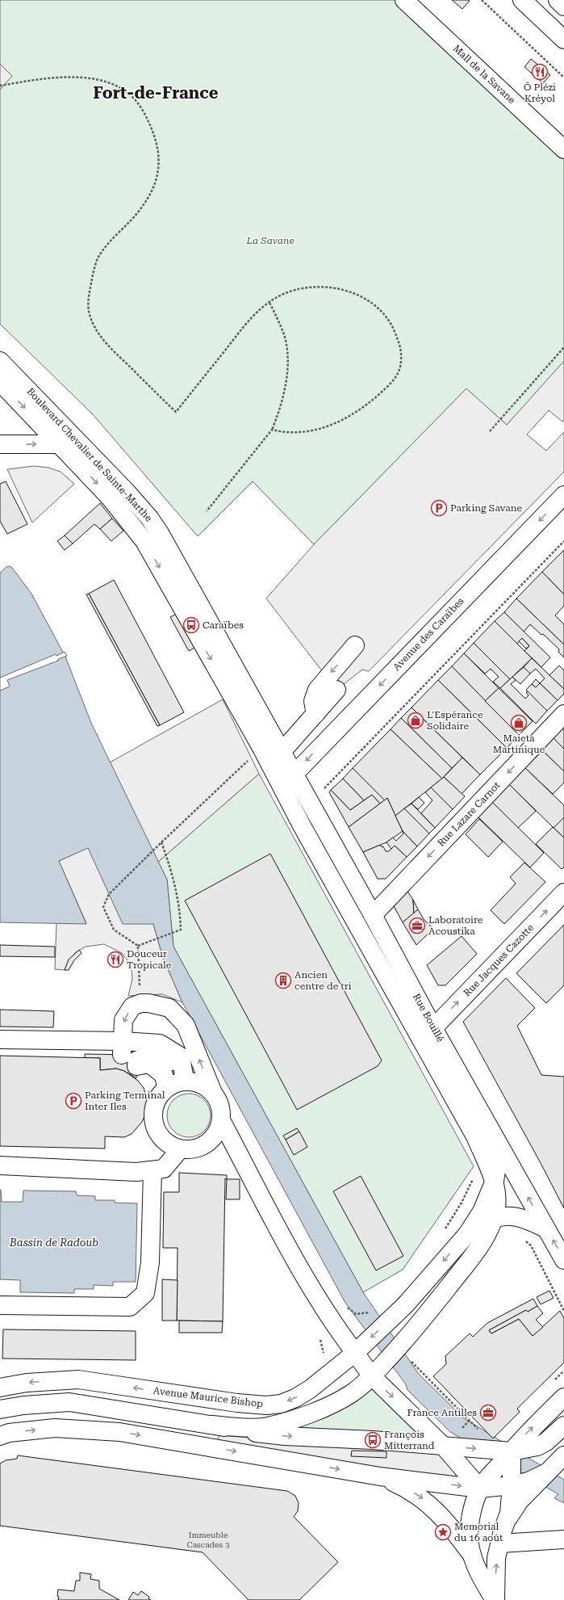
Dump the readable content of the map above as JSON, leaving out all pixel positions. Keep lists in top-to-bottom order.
{
  "streets": {
    "main road": [
      "Mall de la Savane",
      "Boulevard Chevalier de Sainte-Marthe",
      "Avenue des Caraïbes",
      "Rue Lazare Carnot",
      "Rue Jacques Cazotte",
      "Rue Bouillé",
      "Avenue Maurice Bishop"
    ]
  },
  "crossings": [
    ["Boulevard Chevalier de Sainte-Marthe", "Avenue des Caraïbes"],
    ["Boulevard Chevalier de Sainte-Marthe", "Rue Bouillé"],
    ["Avenue des Caraïbes", "Rue Bouillé"],
    ["Rue Lazare Carnot", "Rue Bouillé"],
    ["Rue Jacques Cazotte", "Rue Bouillé"],
    ["Rue Bouillé", "Avenue Maurice Bishop"]
  ],
  "one_way": ["Rue Lazare Carnot", "Rue Jacques Cazotte"],
  "districts": ["Fort-de-France"],
  "water": ["Bassin de Radoub"],
  "parks": ["La Savane"],
  "places": {
    "restaurant": ["Ô Plézi Kréyol", "Douceur Tropicale"],
    "parking": ["Parking Savane", "Parking Terminal Inter Iles"],
    "bus stop": ["Caraïbes", "François Mitterrand"],
    "shop": ["L'Espérance Solidaire", "Maieta Martinique"],
    "office": ["Laboratoire Acoustika", "France Antilles"],
    "building": ["Ancien centre de tri"],
    "place": ["Memorial du 16 août"]
  },
  "house_numbers": ["Immeuble Cascades 3"]
}
